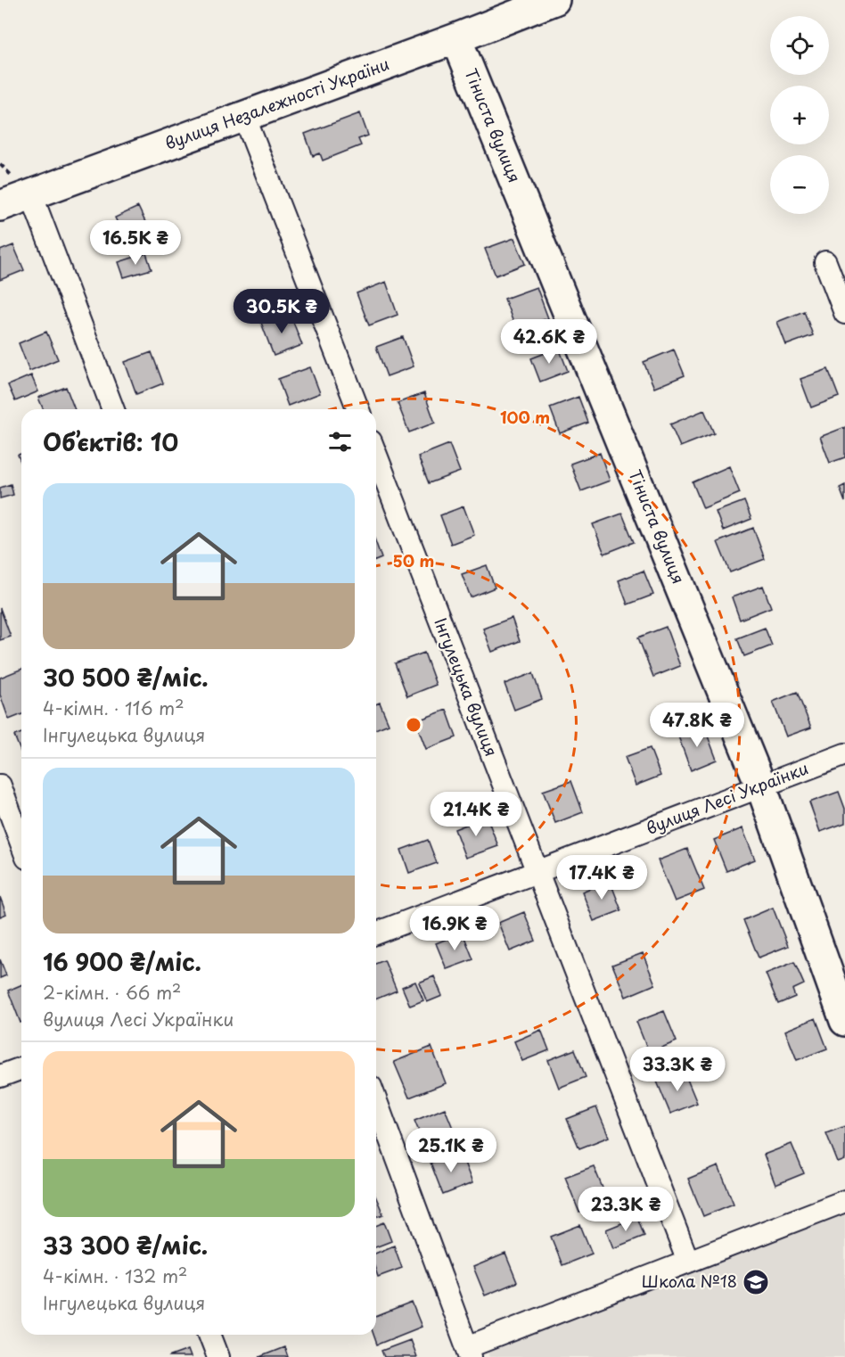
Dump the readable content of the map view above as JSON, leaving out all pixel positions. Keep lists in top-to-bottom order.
{
  "streets": {
    "street": [
      "вулиця Незалежності України",
      "Тіниста вулиця",
      "Інгулецька вулиця",
      "вулиця Лесі Українки"
    ]
  },
  "crossings": [
    ["вулиця Незалежності України", "Тіниста вулиця"],
    ["Тіниста вулиця", "вулиця Лесі Українки"],
    ["Інгулецька вулиця", "вулиця Лесі Українки"]
  ],
  "places": {
    "school or university": ["Школа №18"]
  },
  "page": {
    "map_buttons": ["+", "−"],
    "price": [
      "16.5K ₴",
      "30.5K ₴",
      "42.6K ₴",
      "47.8K ₴",
      "21.4K ₴",
      "17.4K ₴",
      "16.9K ₴",
      "33.3K ₴",
      "25.1K ₴",
      "23.3K ₴"
    ],
    "heading": "Об’єктів: 10",
    "list": [
      {
        "name": "30 500 ₴/міс.",
        "note": "4-кімн. · 116 m² · Інгулецька вулиця"
      },
      {
        "name": "16 900 ₴/міс.",
        "note": "2-кімн. · 66 m² · вулиця Лесі Українки"
      },
      {
        "name": "33 300 ₴/міс.",
        "note": "4-кімн. · 132 m² · Інгулецька вулиця"
      }
    ]
  },
  "rings": ["100 m", "50 m"]
}
